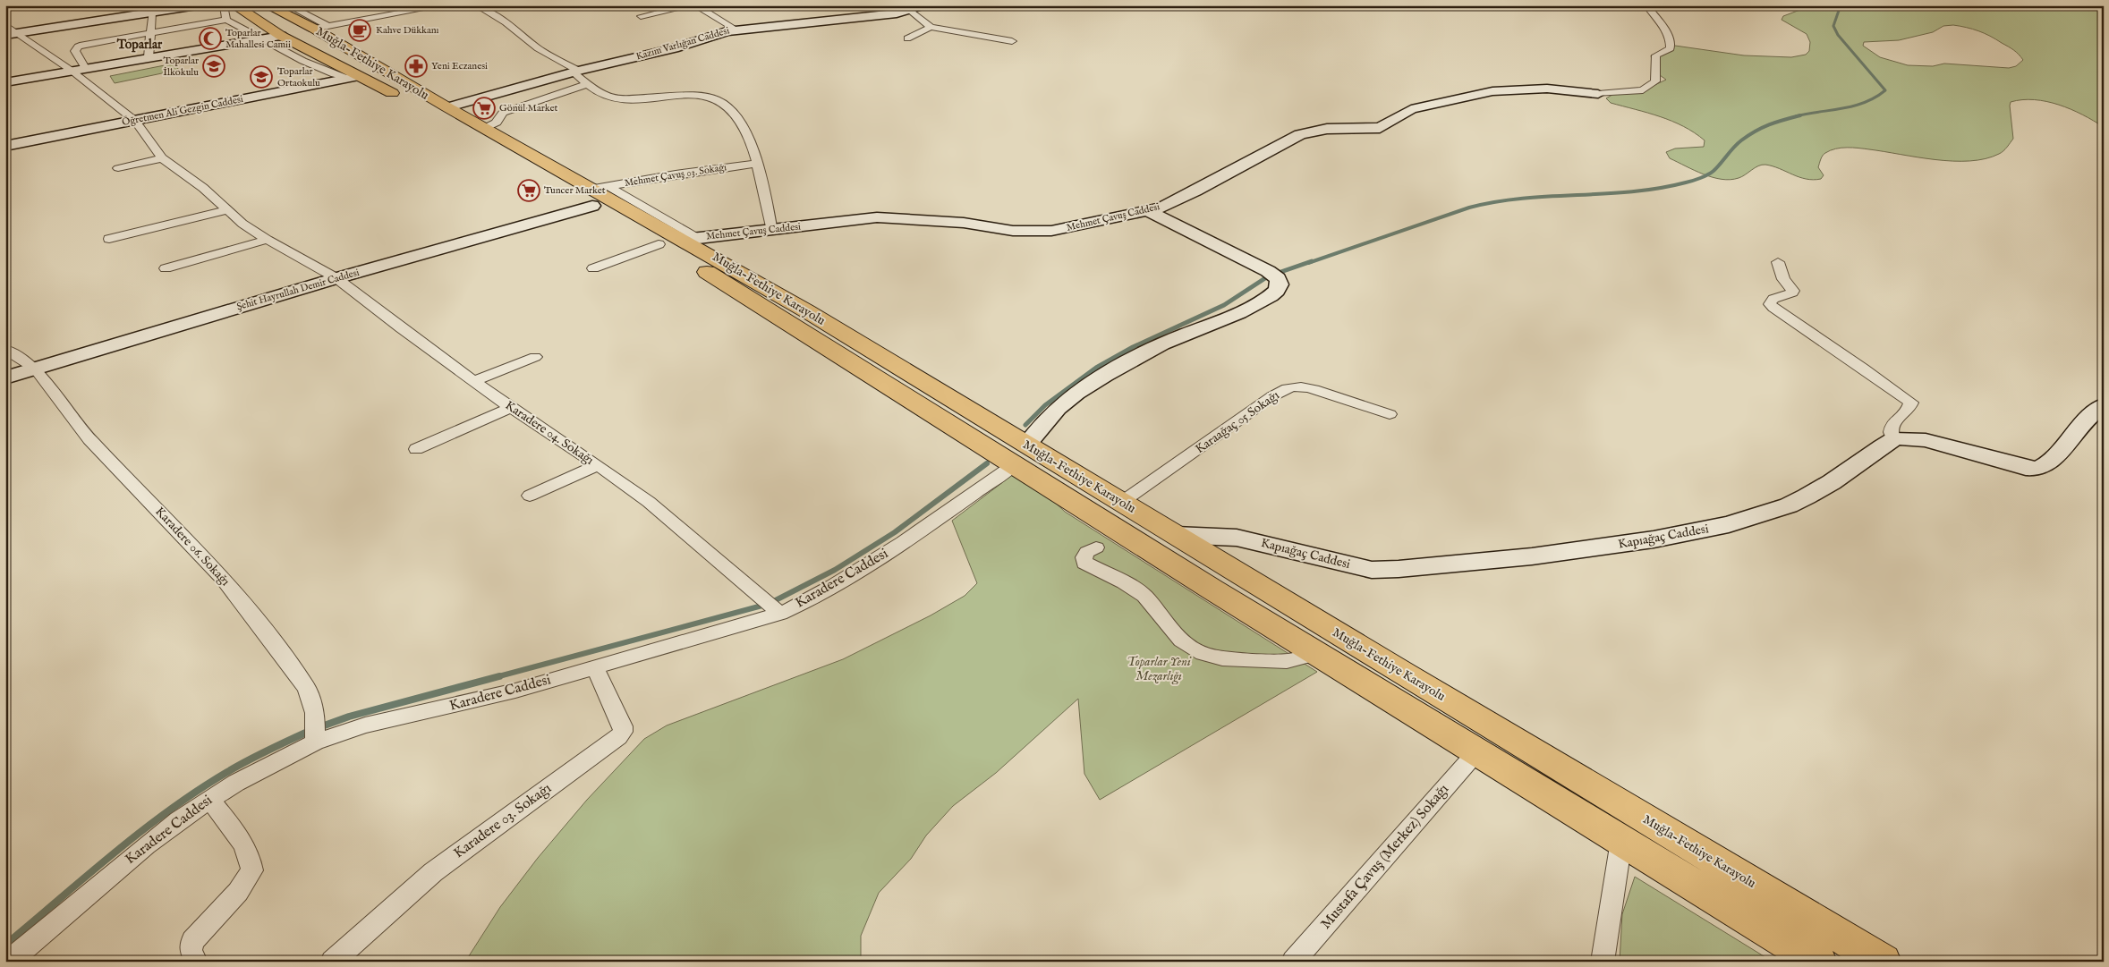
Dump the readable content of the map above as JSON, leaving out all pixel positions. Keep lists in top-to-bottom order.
{
  "streets": {
    "highway": ["Muğla-Fethiye Karayolu"],
    "street": [
      "Kazım Varlığan Caddesi",
      "Öğretmen Ali Gezgin Caddesi",
      "Mehmet Çavuş 03. Sokağı",
      "Mehmet Çavuş Caddesi",
      "Şehit Hayrullah Demir Caddesi",
      "Karaağaç 05 Sokağı",
      "Karadere 04. Sokağı",
      "Kapıağaç Caddesi",
      "Karadere 06. Sokağı",
      "Karadere Caddesi",
      "Karadere 03. Sokağı",
      "Mustafa Çavuş (Merkez) Sokağı"
    ]
  },
  "crossings": [
    ["Kazım Varlığan Caddesi", "Muğla-Fethiye Karayolu"],
    ["Muğla-Fethiye Karayolu", "Öğretmen Ali Gezgin Caddesi"],
    ["Muğla-Fethiye Karayolu", "Mehmet Çavuş 03. Sokağı"],
    ["Muğla-Fethiye Karayolu", "Mehmet Çavuş Caddesi"],
    ["Muğla-Fethiye Karayolu", "Şehit Hayrullah Demir Caddesi"],
    ["Muğla-Fethiye Karayolu", "Karaağaç 05 Sokağı"],
    ["Muğla-Fethiye Karayolu", "Kapıağaç Caddesi"],
    ["Muğla-Fethiye Karayolu", "Karadere Caddesi"],
    ["Muğla-Fethiye Karayolu", "Mustafa Çavuş (Merkez) Sokağı"],
    ["Öğretmen Ali Gezgin Caddesi", "Karadere 04. Sokağı"],
    ["Mehmet Çavuş 03. Sokağı", "Şehit Hayrullah Demir Caddesi"],
    ["Şehit Hayrullah Demir Caddesi", "Karadere 04. Sokağı"],
    ["Şehit Hayrullah Demir Caddesi", "Karadere 06. Sokağı"],
    ["Karadere 04. Sokağı", "Karadere Caddesi"],
    ["Karadere 06. Sokağı", "Karadere Caddesi"],
    ["Karadere Caddesi", "Karadere 03. Sokağı"]
  ],
  "districts": ["Toparlar"],
  "parks": ["Toparlar Yeni Mezarlığı"],
  "places": {
    "cafe": ["Kahve Dükkanı"],
    "mosque": ["Toparlar Mahallesi Camii"],
    "school or university": ["Toparlar İlkokulu", "Toparlar Ortaokulu"],
    "pharmacy": ["Yeni Eczanesi"],
    "supermarket": ["Gönül Market", "Tuncer Market"]
  }
}
